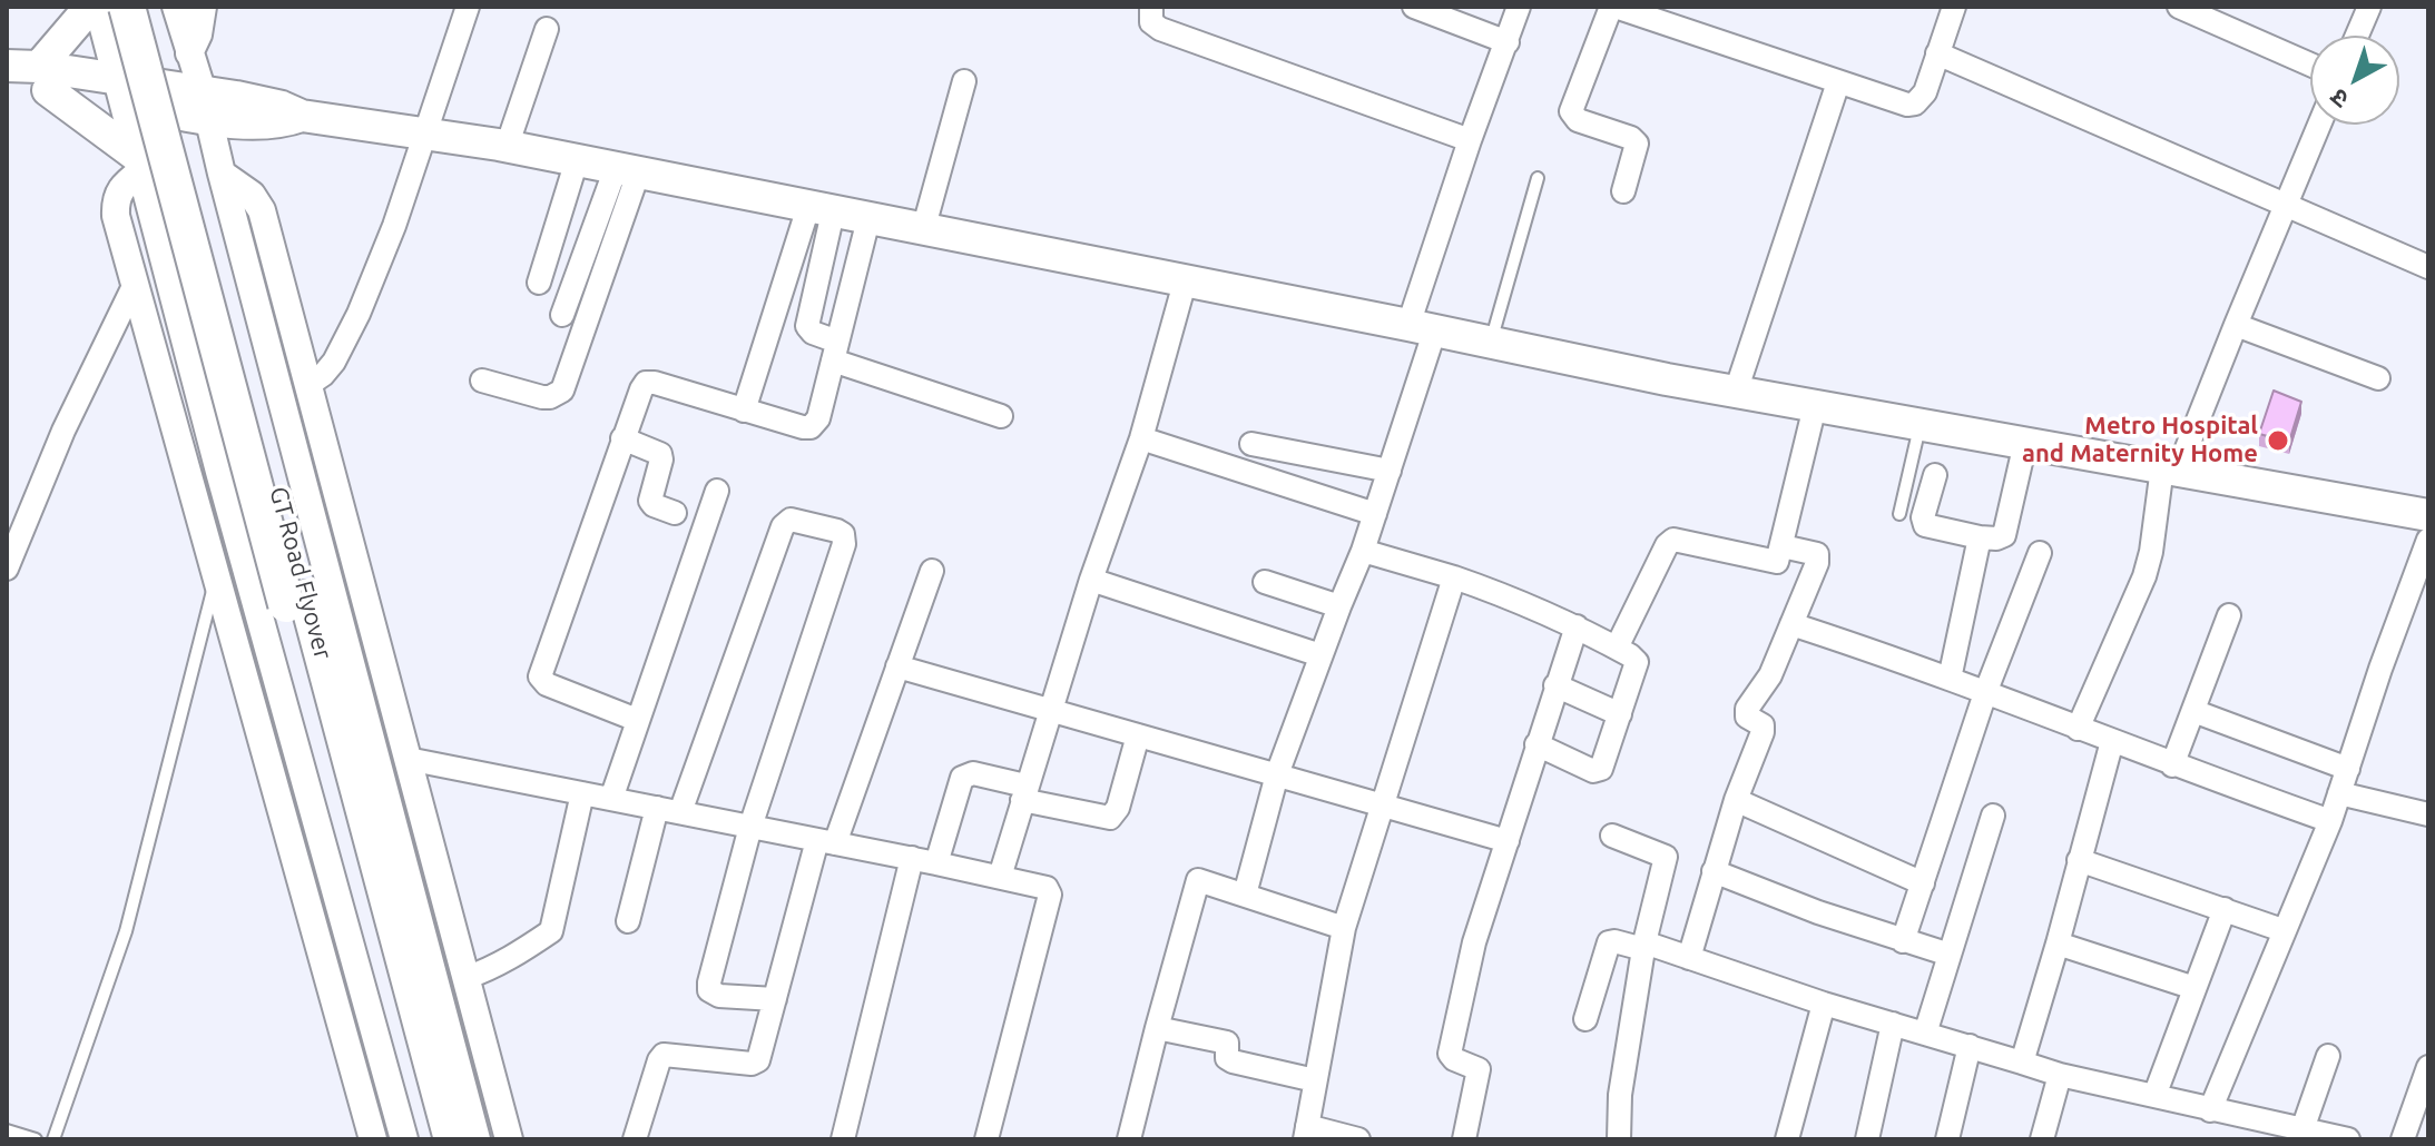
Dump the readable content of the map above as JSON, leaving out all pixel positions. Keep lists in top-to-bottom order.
{
  "streets": {
    "highway": ["GT Road Flyover"]
  },
  "places": ["Metro Hospital and Maternity Home"],
  "north": "bottom left"
}
